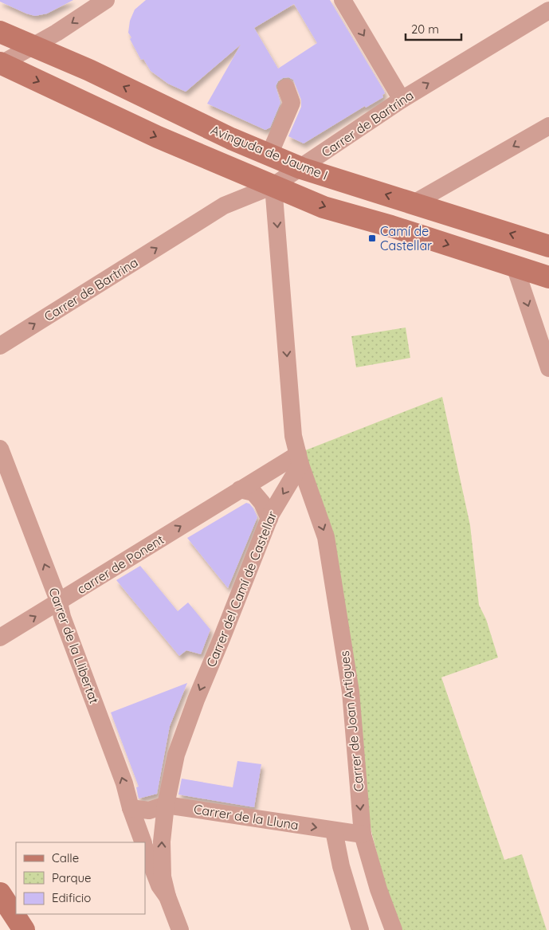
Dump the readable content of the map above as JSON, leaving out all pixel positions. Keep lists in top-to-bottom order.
{
  "streets": {
    "street": [
      "Carrer de Bartrina",
      "Avinguda de Jaume I",
      "carrer de Ponent",
      "Carrer del Camí de Castellar",
      "Carrer de la Llibertat",
      "Carrer de Joan Artigues",
      "Carrer de la Lluna"
    ]
  },
  "crossings": [
    ["Carrer de Bartrina", "Avinguda de Jaume I"],
    ["carrer de Ponent", "Carrer del Camí de Castellar"],
    ["carrer de Ponent", "Carrer de la Llibertat"],
    ["carrer de Ponent", "Carrer de Joan Artigues"],
    ["Carrer del Camí de Castellar", "Carrer de la Llibertat"],
    ["Carrer del Camí de Castellar", "Carrer de Joan Artigues"],
    ["Carrer del Camí de Castellar", "Carrer de la Lluna"],
    ["Carrer de la Llibertat", "Carrer de la Lluna"],
    ["Carrer de Joan Artigues", "Carrer de la Lluna"]
  ],
  "one_way": [
    "Carrer de Bartrina",
    "carrer de Ponent",
    "Carrer de la Llibertat",
    "Carrer de Joan Artigues",
    "Carrer de la Lluna"
  ],
  "places": {
    "transit": ["Camí de Castellar"]
  },
  "legend": ["Calle", "Parque", "Edificio"],
  "scale_bar": "20 m"
}
